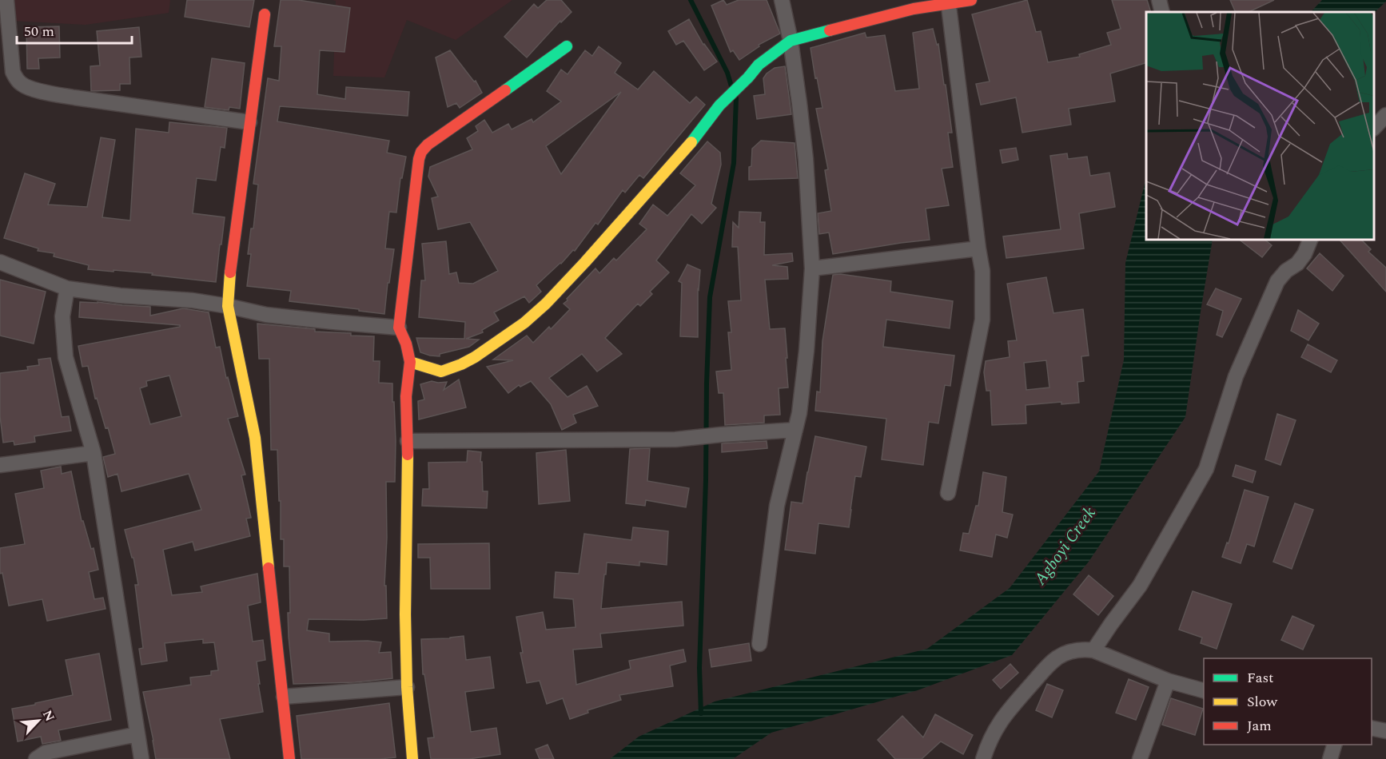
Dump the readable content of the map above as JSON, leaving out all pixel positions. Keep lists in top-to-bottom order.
{
  "water": ["Agboyi Creek"],
  "legend": ["Fast", "Slow", "Jam"],
  "scale_bar": "50 m",
  "north": "top right"
}
